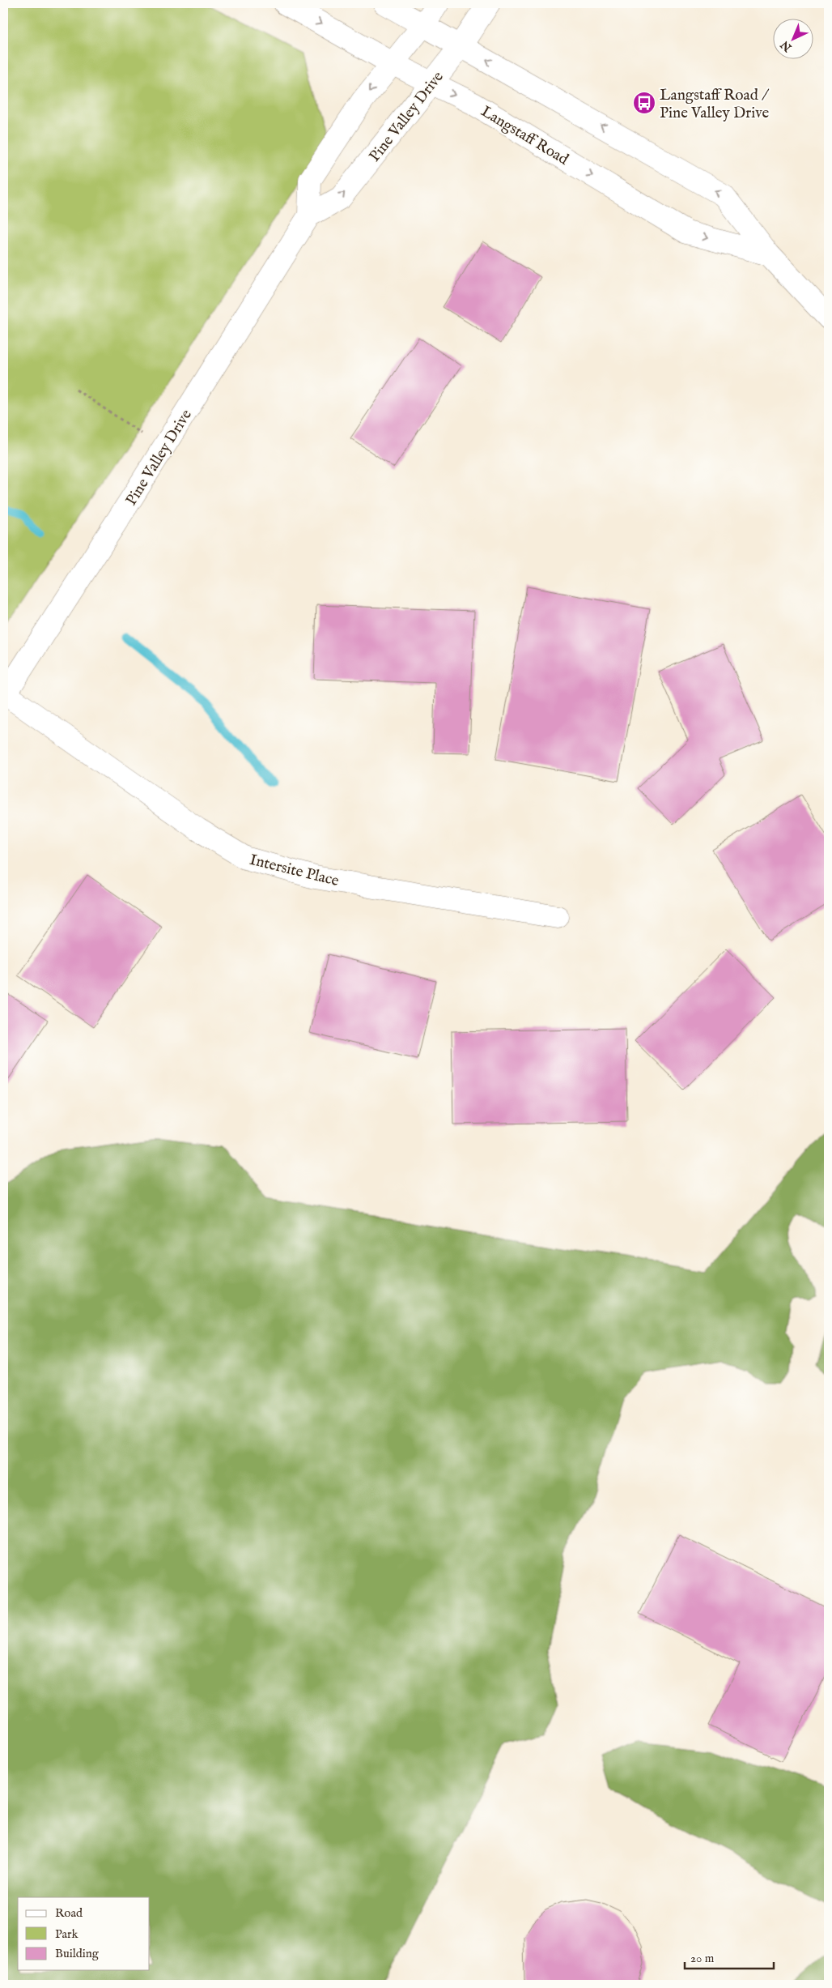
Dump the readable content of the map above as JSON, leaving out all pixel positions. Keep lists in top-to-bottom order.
{
  "streets": {
    "street": ["Pine Valley Drive", "Langstaff Road", "Intersite Place"]
  },
  "crossings": [
    ["Pine Valley Drive", "Langstaff Road"],
    ["Pine Valley Drive", "Intersite Place"]
  ],
  "places": {
    "bus stop": ["Langstaff Road / Pine Valley Drive"]
  },
  "legend": ["Road", "Park", "Building"],
  "scale_bar": "20 m",
  "north": "bottom left"
}
